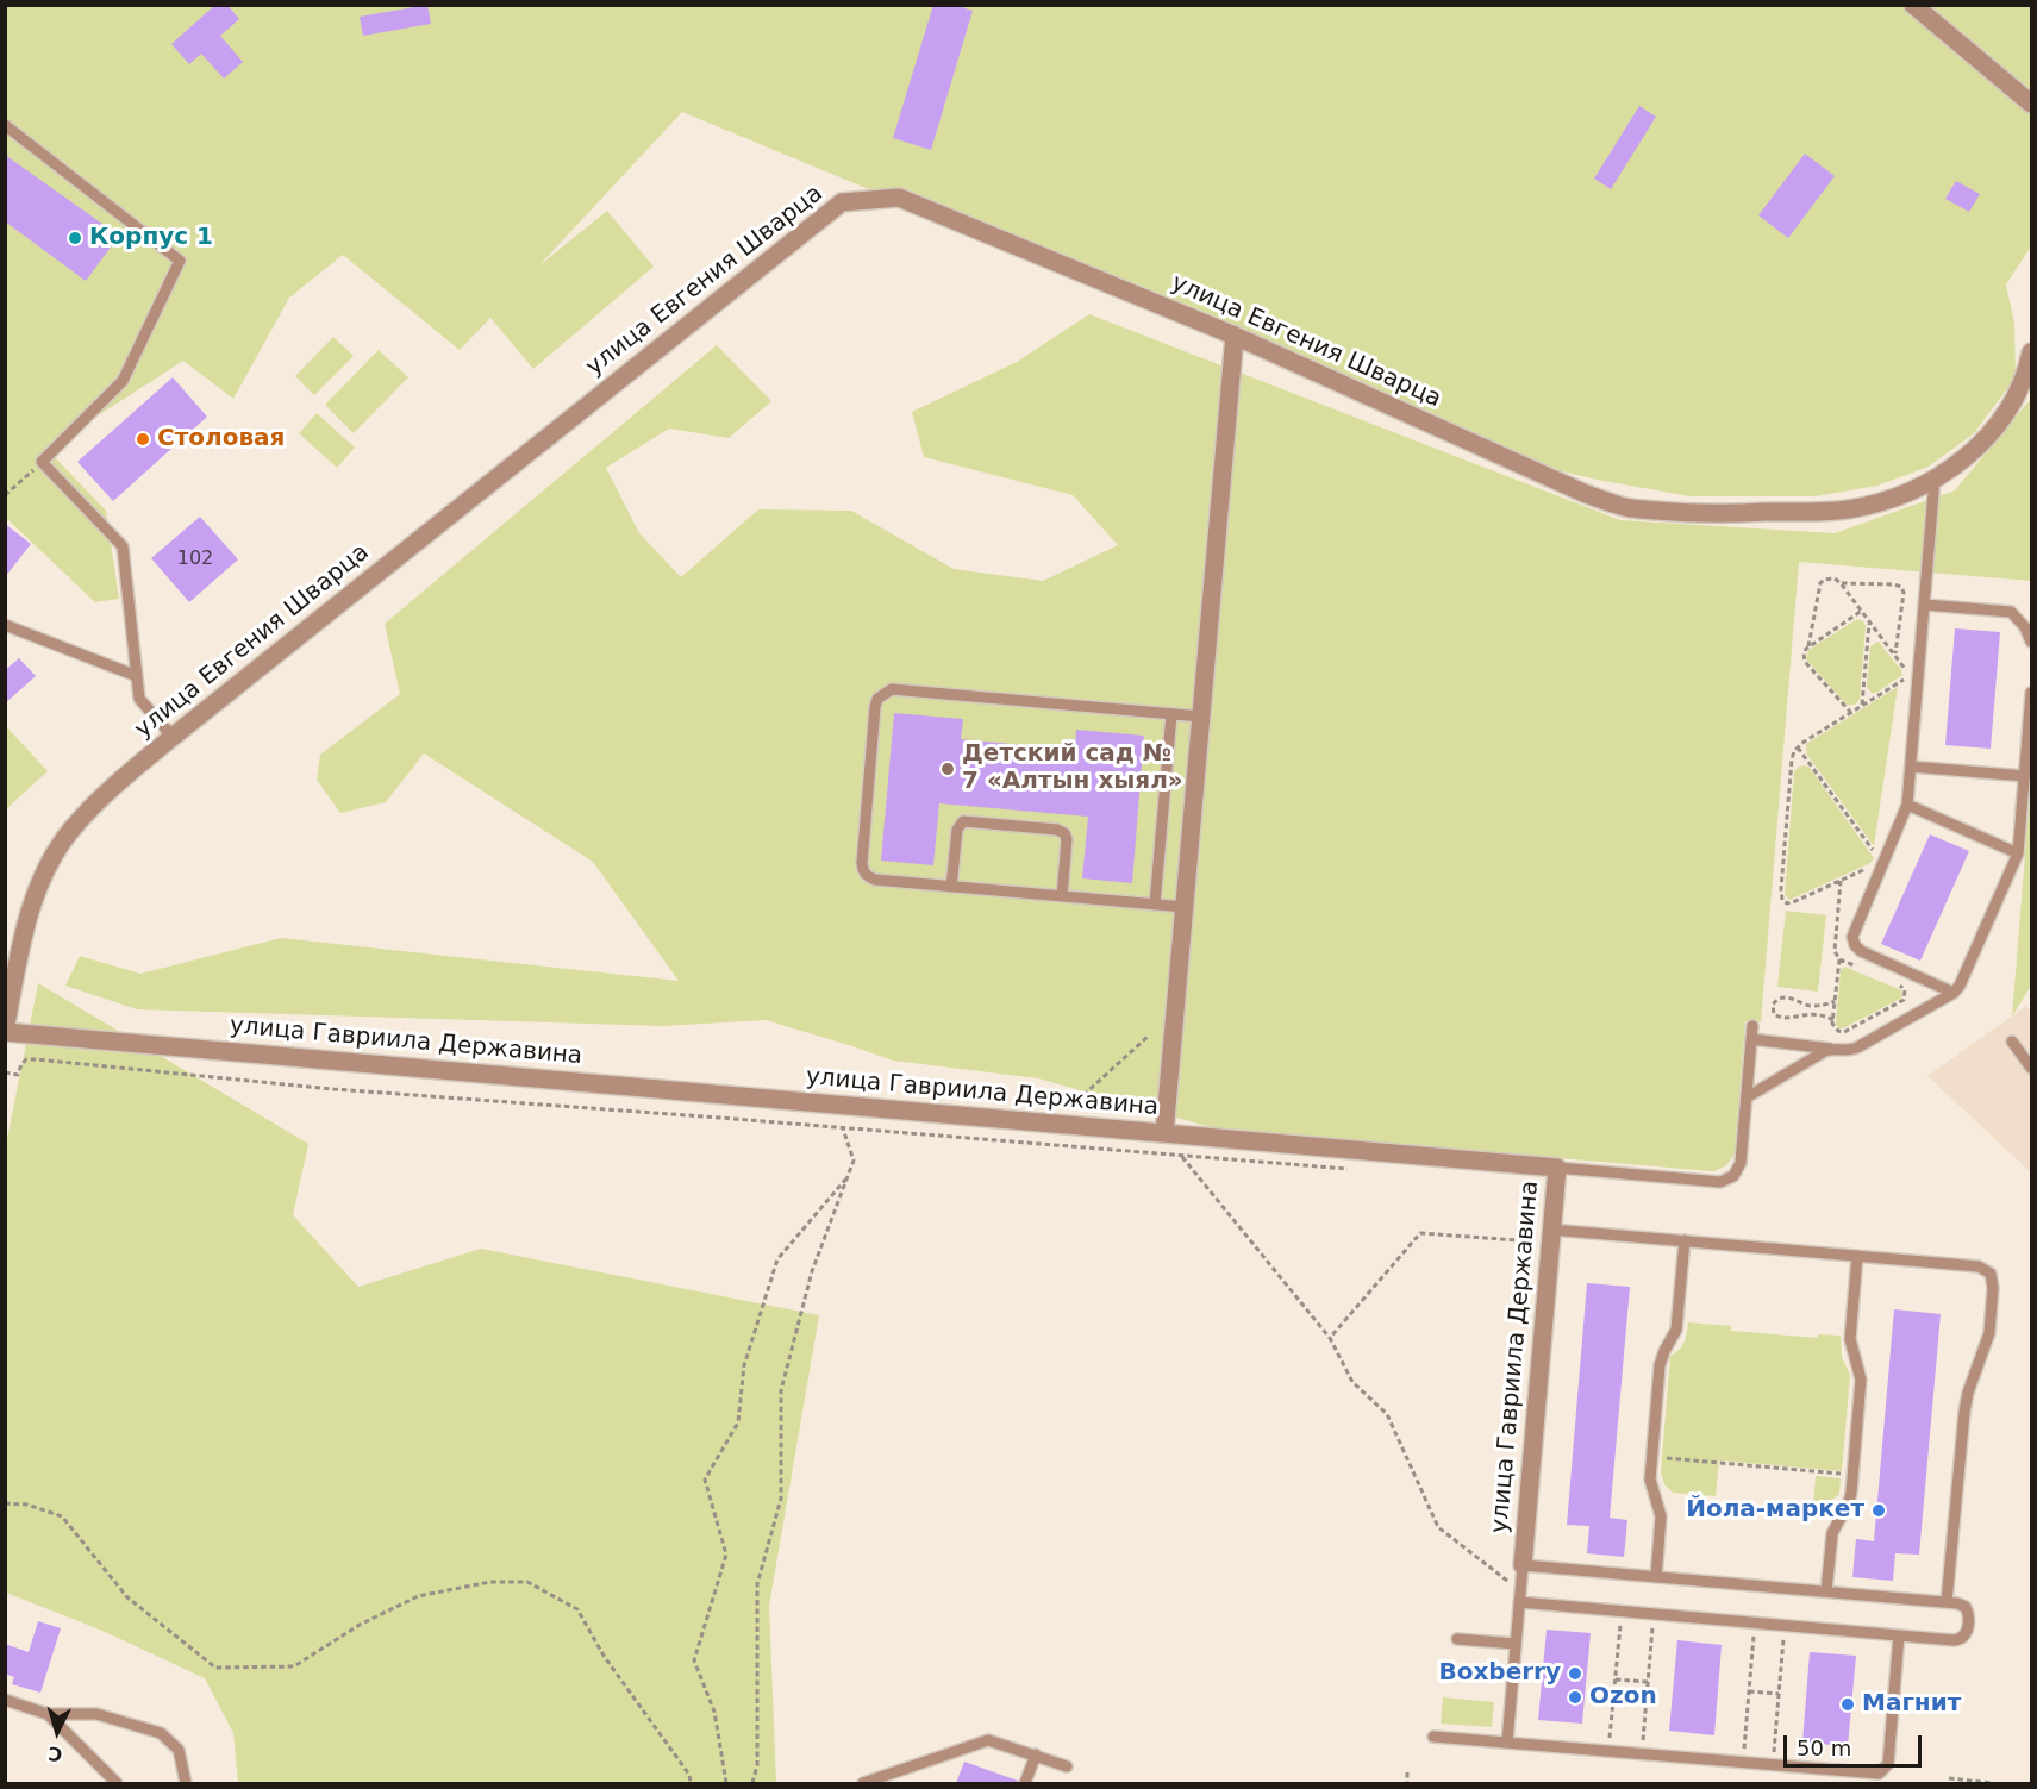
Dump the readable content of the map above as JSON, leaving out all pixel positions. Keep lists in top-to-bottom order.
{
  "streets": {
    "street": ["улица Евгения Шварца", "улица Гавриила Державина"]
  },
  "crossings": [
    ["улица Евгения Шварца", "улица Гавриила Державина"]
  ],
  "places": [
    "Корпус 1",
    "Столовая",
    "Детский сад № 7 «Алтын хыял»",
    "Йола-маркет",
    "Boxberry",
    "Ozon",
    "Магнит"
  ],
  "house_numbers": ["102"],
  "scale_bar": "50 m",
  "north": "bottom"
}
